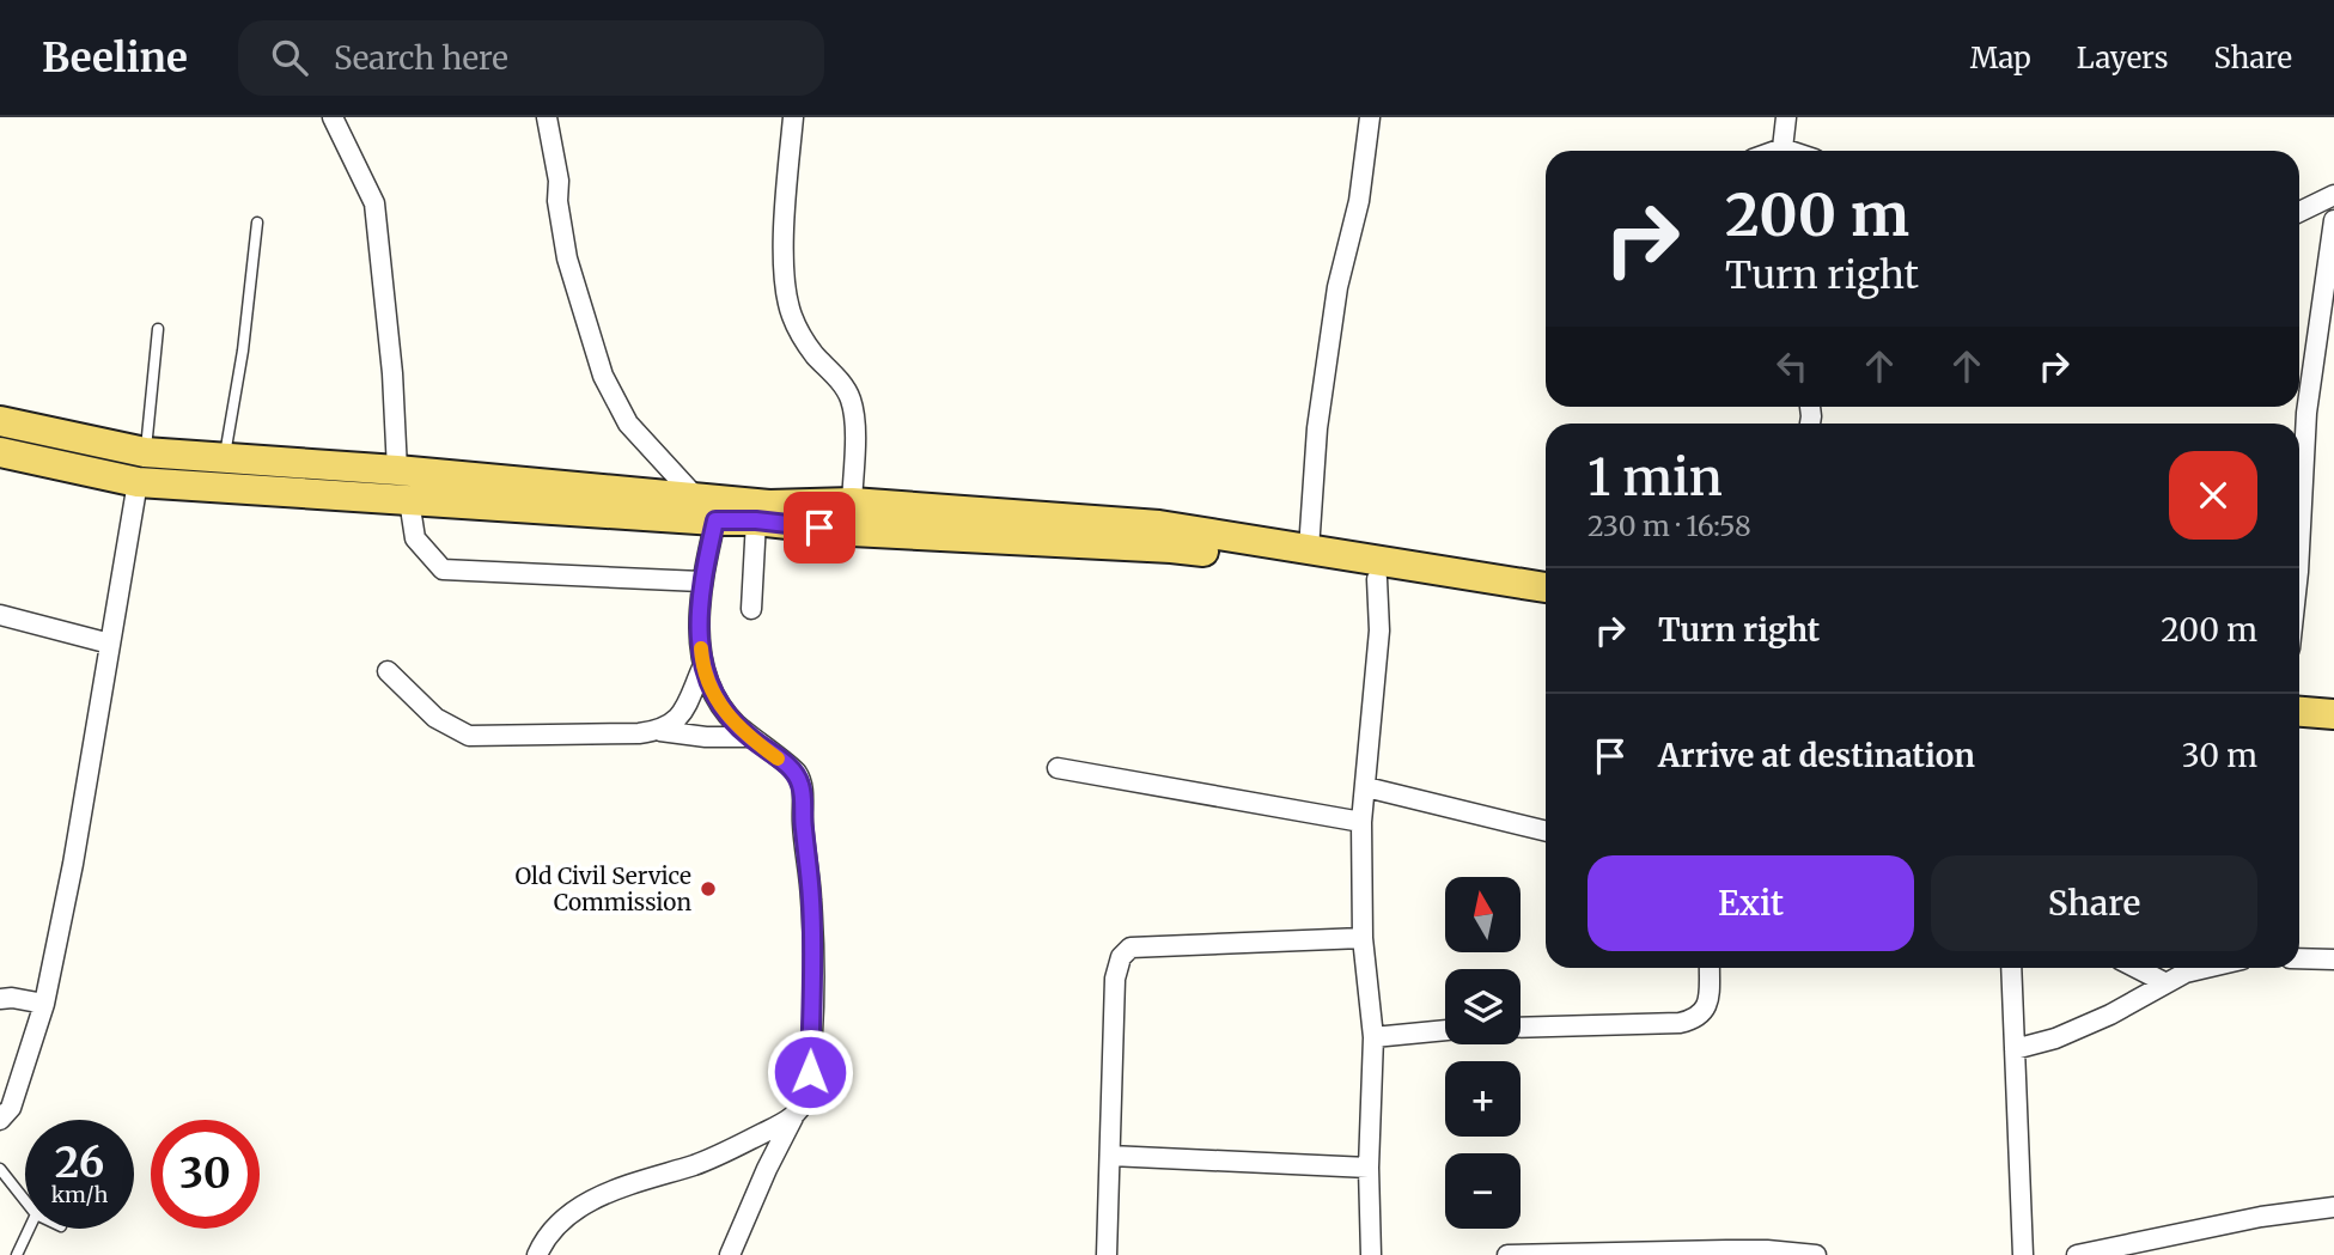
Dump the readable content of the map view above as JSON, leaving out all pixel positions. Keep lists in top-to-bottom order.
{
  "places": ["Old Civil Service Commission"],
  "north": "top",
  "page": {
    "header": "Beeline",
    "search": "Search here",
    "nav": ["Map", "Layers", "Share"],
    "turn": ["200 m", "Turn right"],
    "heading": ["1 min", "230 m · 16:58"],
    "list": [
      {
        "name": "Turn right",
        "value": "200 m"
      },
      {
        "name": "Arrive at destination",
        "value": "30 m"
      }
    ],
    "buttons": ["Exit", "Share"],
    "map_buttons": ["+", "−"],
    "speed": "26 km/h",
    "limit": "30"
  }
}
